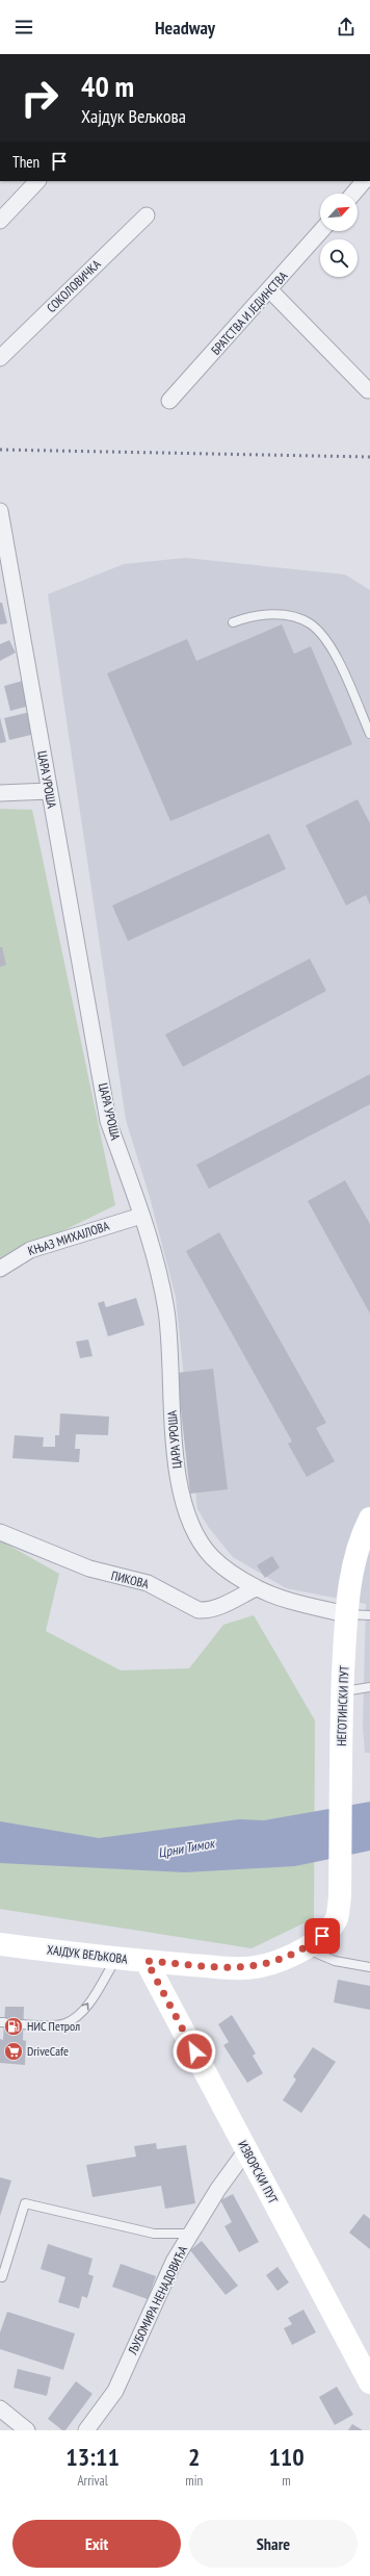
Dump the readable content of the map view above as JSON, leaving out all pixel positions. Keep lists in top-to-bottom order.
{
  "streets": {
    "street": [
      "СОКОЛОВИЧКА",
      "БРАТСТВА И ЈЕДИНСТВА",
      "ЦАРА УРОША",
      "КЊАЗ МИХАЈЛОВА",
      "ПИКОВА",
      "НЕГОТИНСКИ ПУТ",
      "ХАЈДУК ВЕЉКОВА",
      "ИЗВОРСКИ ПУТ",
      "ЉУБОМИРА НЕНАДОВИЋА"
    ]
  },
  "crossings": [
    ["ЦАРА УРОША", "КЊАЗ МИХАЈЛОВА"],
    ["ЦАРА УРОША", "ПИКОВА"],
    ["ЦАРА УРОША", "НЕГОТИНСКИ ПУТ"],
    ["НЕГОТИНСКИ ПУТ", "ХАЈДУК ВЕЉКОВА"],
    ["ХАЈДУК ВЕЉКОВА", "ИЗВОРСКИ ПУТ"],
    ["ИЗВОРСКИ ПУТ", "ЉУБОМИРА НЕНАДОВИЋА"]
  ],
  "water": ["Црни Тимок"],
  "places": {
    "fuel station": ["НИС Петрол"],
    "supermarket": ["DriveCafe"]
  },
  "north": "top right",
  "page": {
    "header": "Headway",
    "turn": ["40 m", "Хајдук Вељкова"],
    "then": "Then",
    "eta": [
      "13:11",
      "Arrival",
      "2",
      "min",
      "110",
      "m"
    ],
    "buttons": ["Exit", "Share"]
  }
}
